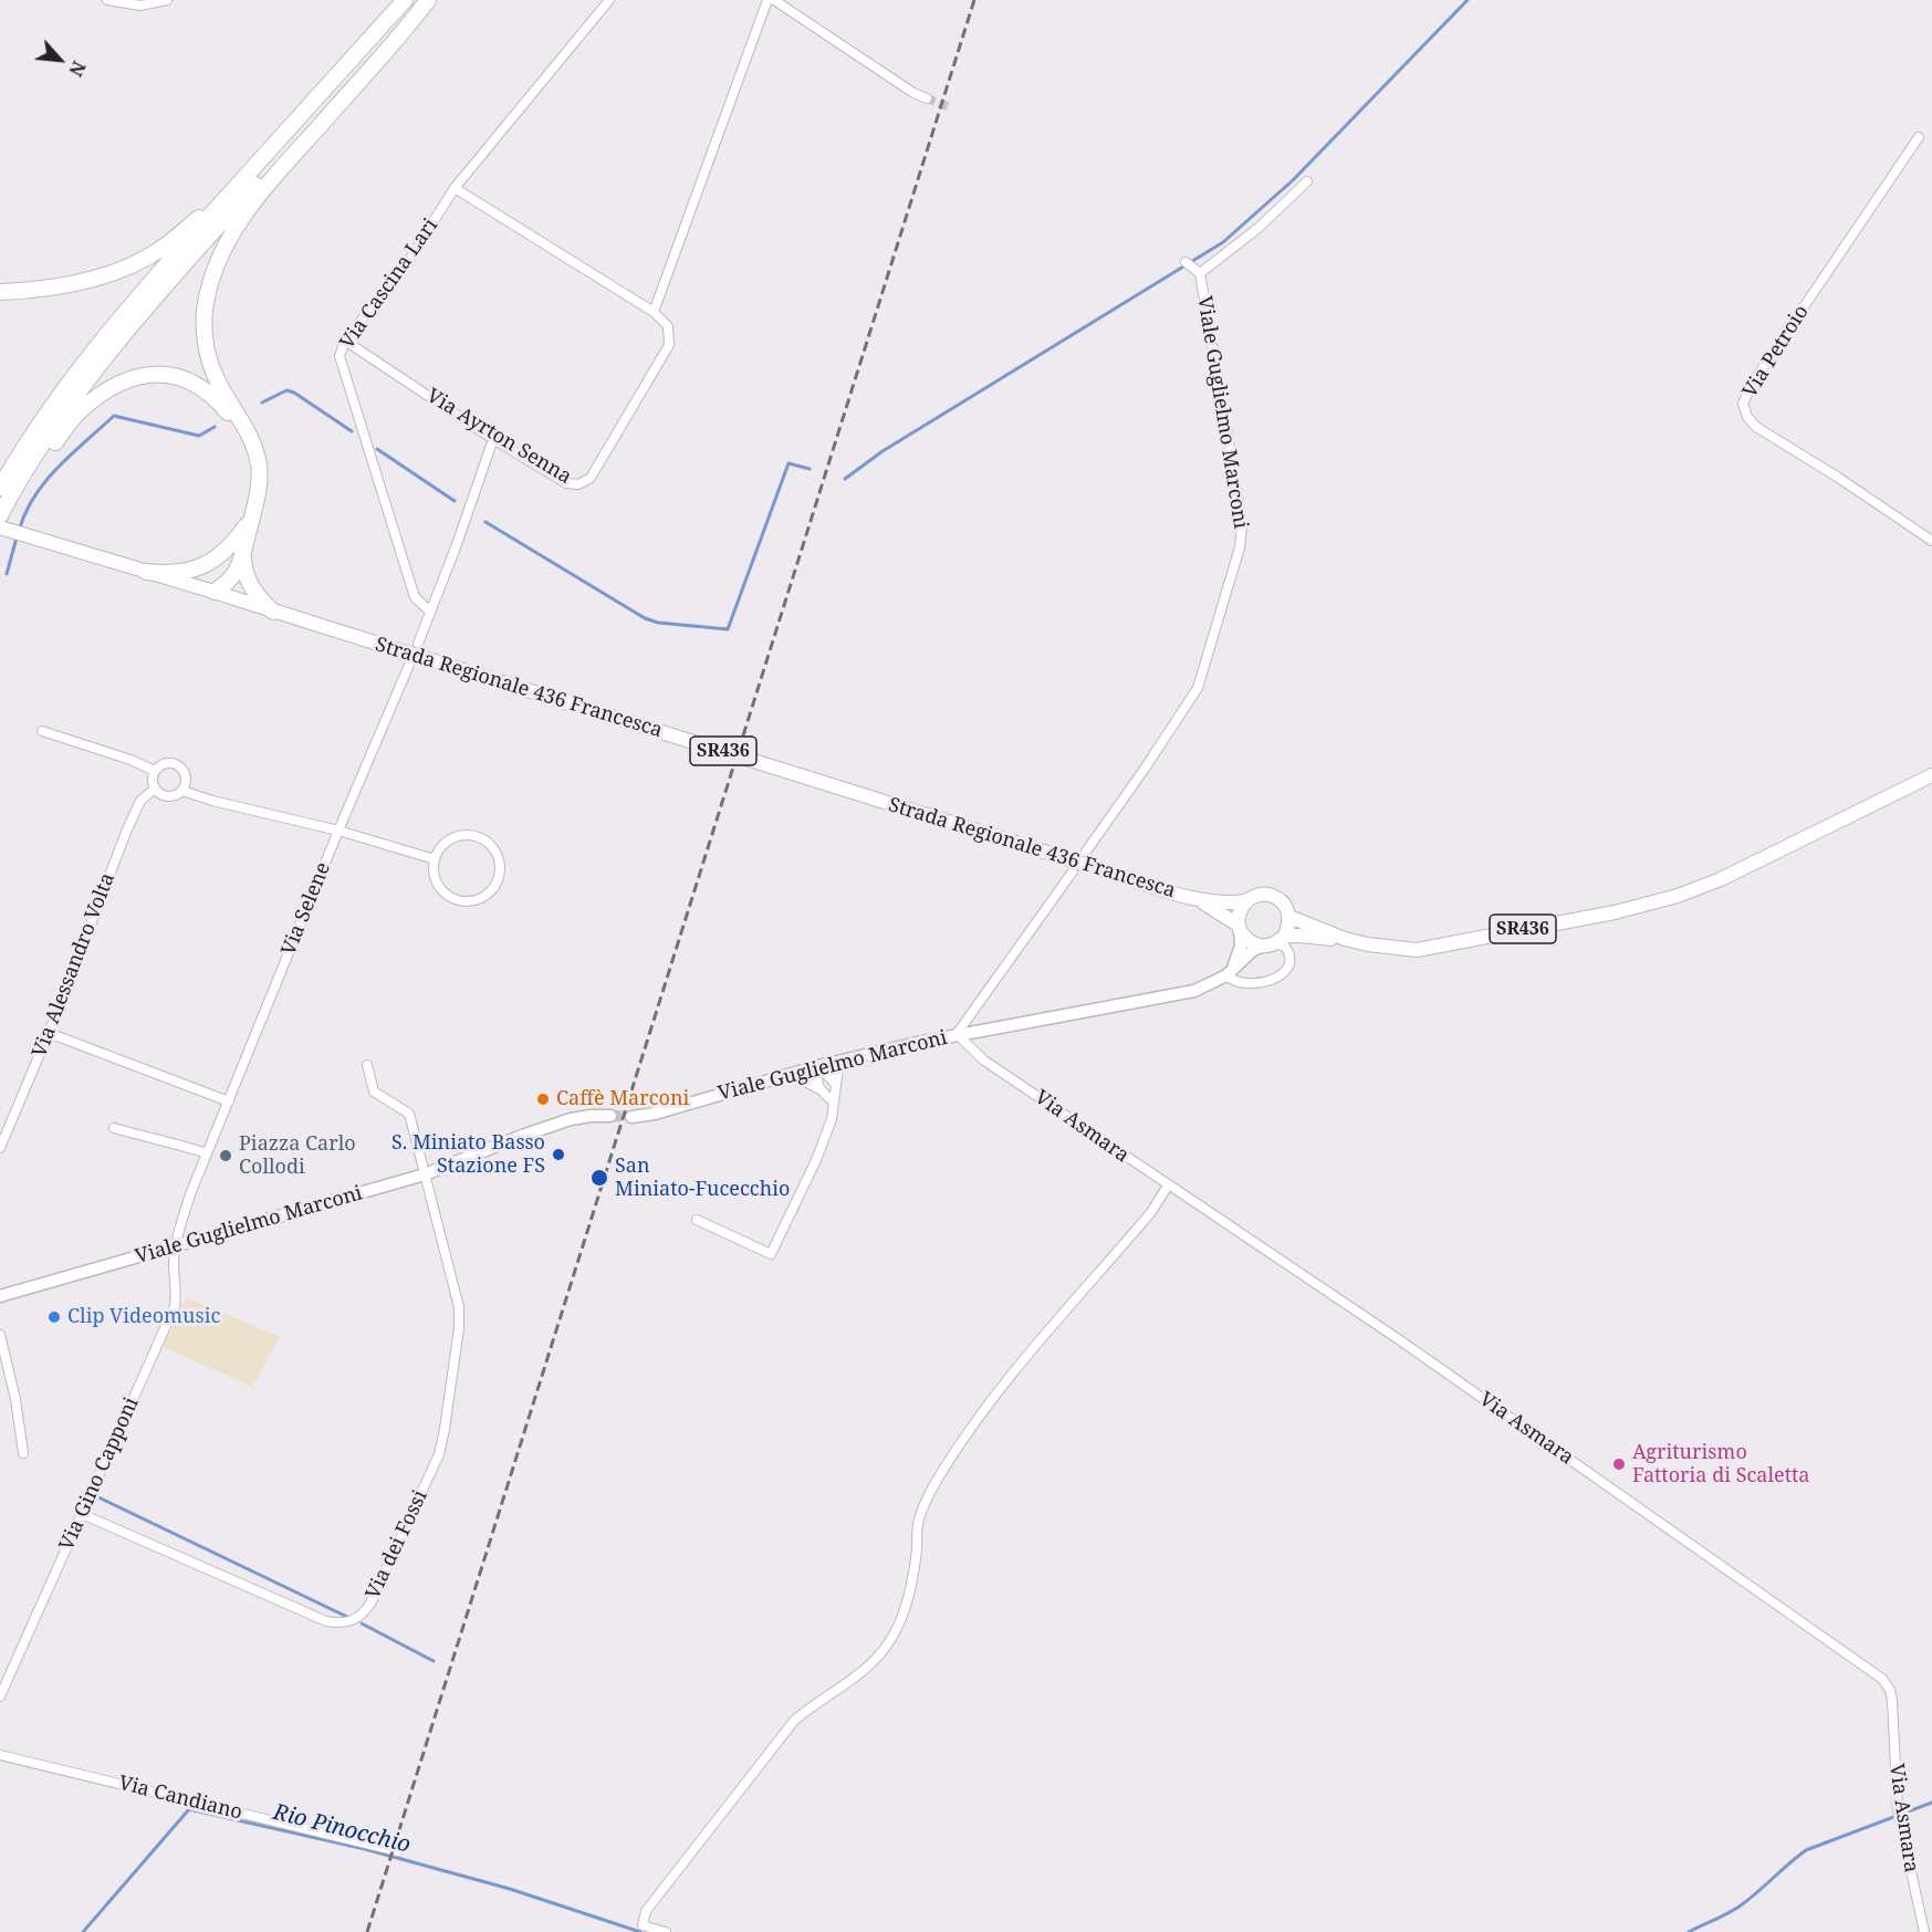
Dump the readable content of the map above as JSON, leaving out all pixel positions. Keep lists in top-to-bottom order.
{
  "streets": {
    "main road": ["Strada Regionale 436 Francesca", "SR436"],
    "street": [
      "Via Cascina Lari",
      "Via Petroio",
      "Viale Guglielmo Marconi",
      "Via Ayrton Senna",
      "Via Selene",
      "Via Alessandro Volta",
      "Via Asmara",
      "Via Gino Capponi",
      "Via dei Fossi",
      "Via Candiano"
    ]
  },
  "crossings": [
    ["Via Cascina Lari", "Via Ayrton Senna"],
    ["Viale Guglielmo Marconi", "Strada Regionale 436 Francesca"],
    ["Viale Guglielmo Marconi", "Via Selene"],
    ["Viale Guglielmo Marconi", "Via Asmara"],
    ["Viale Guglielmo Marconi", "Via Gino Capponi"],
    ["Viale Guglielmo Marconi", "Via dei Fossi"],
    ["Via Selene", "Via Gino Capponi"],
    ["Via Gino Capponi", "Via dei Fossi"]
  ],
  "water": ["Rio Pinocchio"],
  "places": [
    "Caffè Marconi",
    "S. Miniato Basso Stazione FS",
    "Piazza Carlo Collodi",
    "San Miniato-Fucecchio",
    "Clip Videomusic",
    "Agriturismo Fattoria di Scaletta"
  ],
  "north": "bottom right"
}
